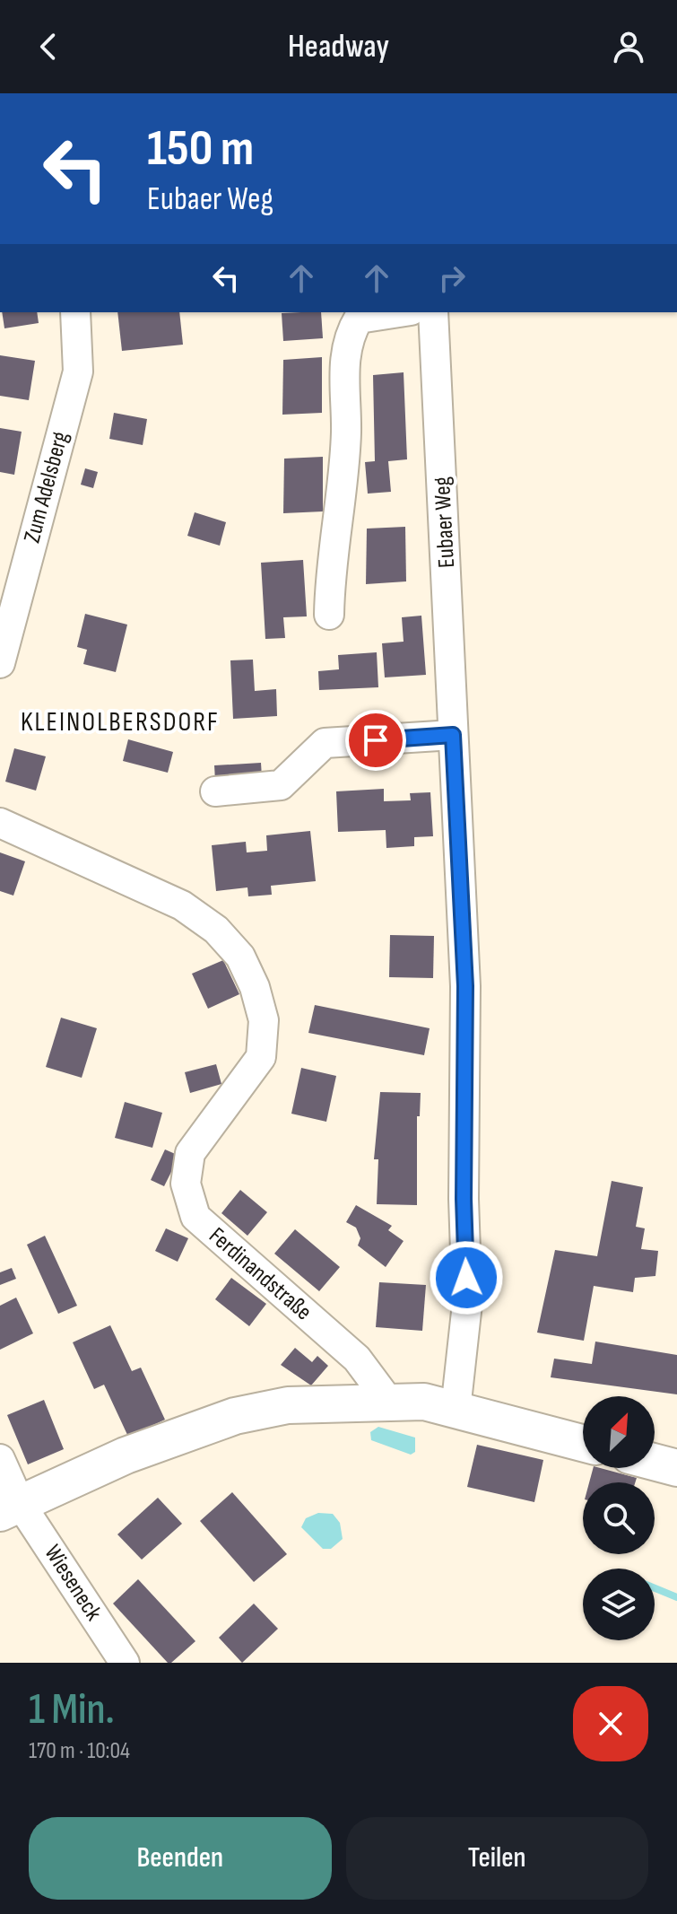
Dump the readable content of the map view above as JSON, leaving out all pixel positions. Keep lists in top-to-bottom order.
{
  "streets": {
    "street": [
      "Zum Adelsberg",
      "Eubaer Weg",
      "Ferdinandstraße",
      "Wieseneck"
    ]
  },
  "districts": ["KLEINOLBERSDORF"],
  "north": "top right",
  "page": {
    "header": "Headway",
    "turn": ["150 m", "Eubaer Weg"],
    "heading": ["1 Min.", "170 m · 10:04"],
    "buttons": ["Beenden", "Teilen"]
  }
}
